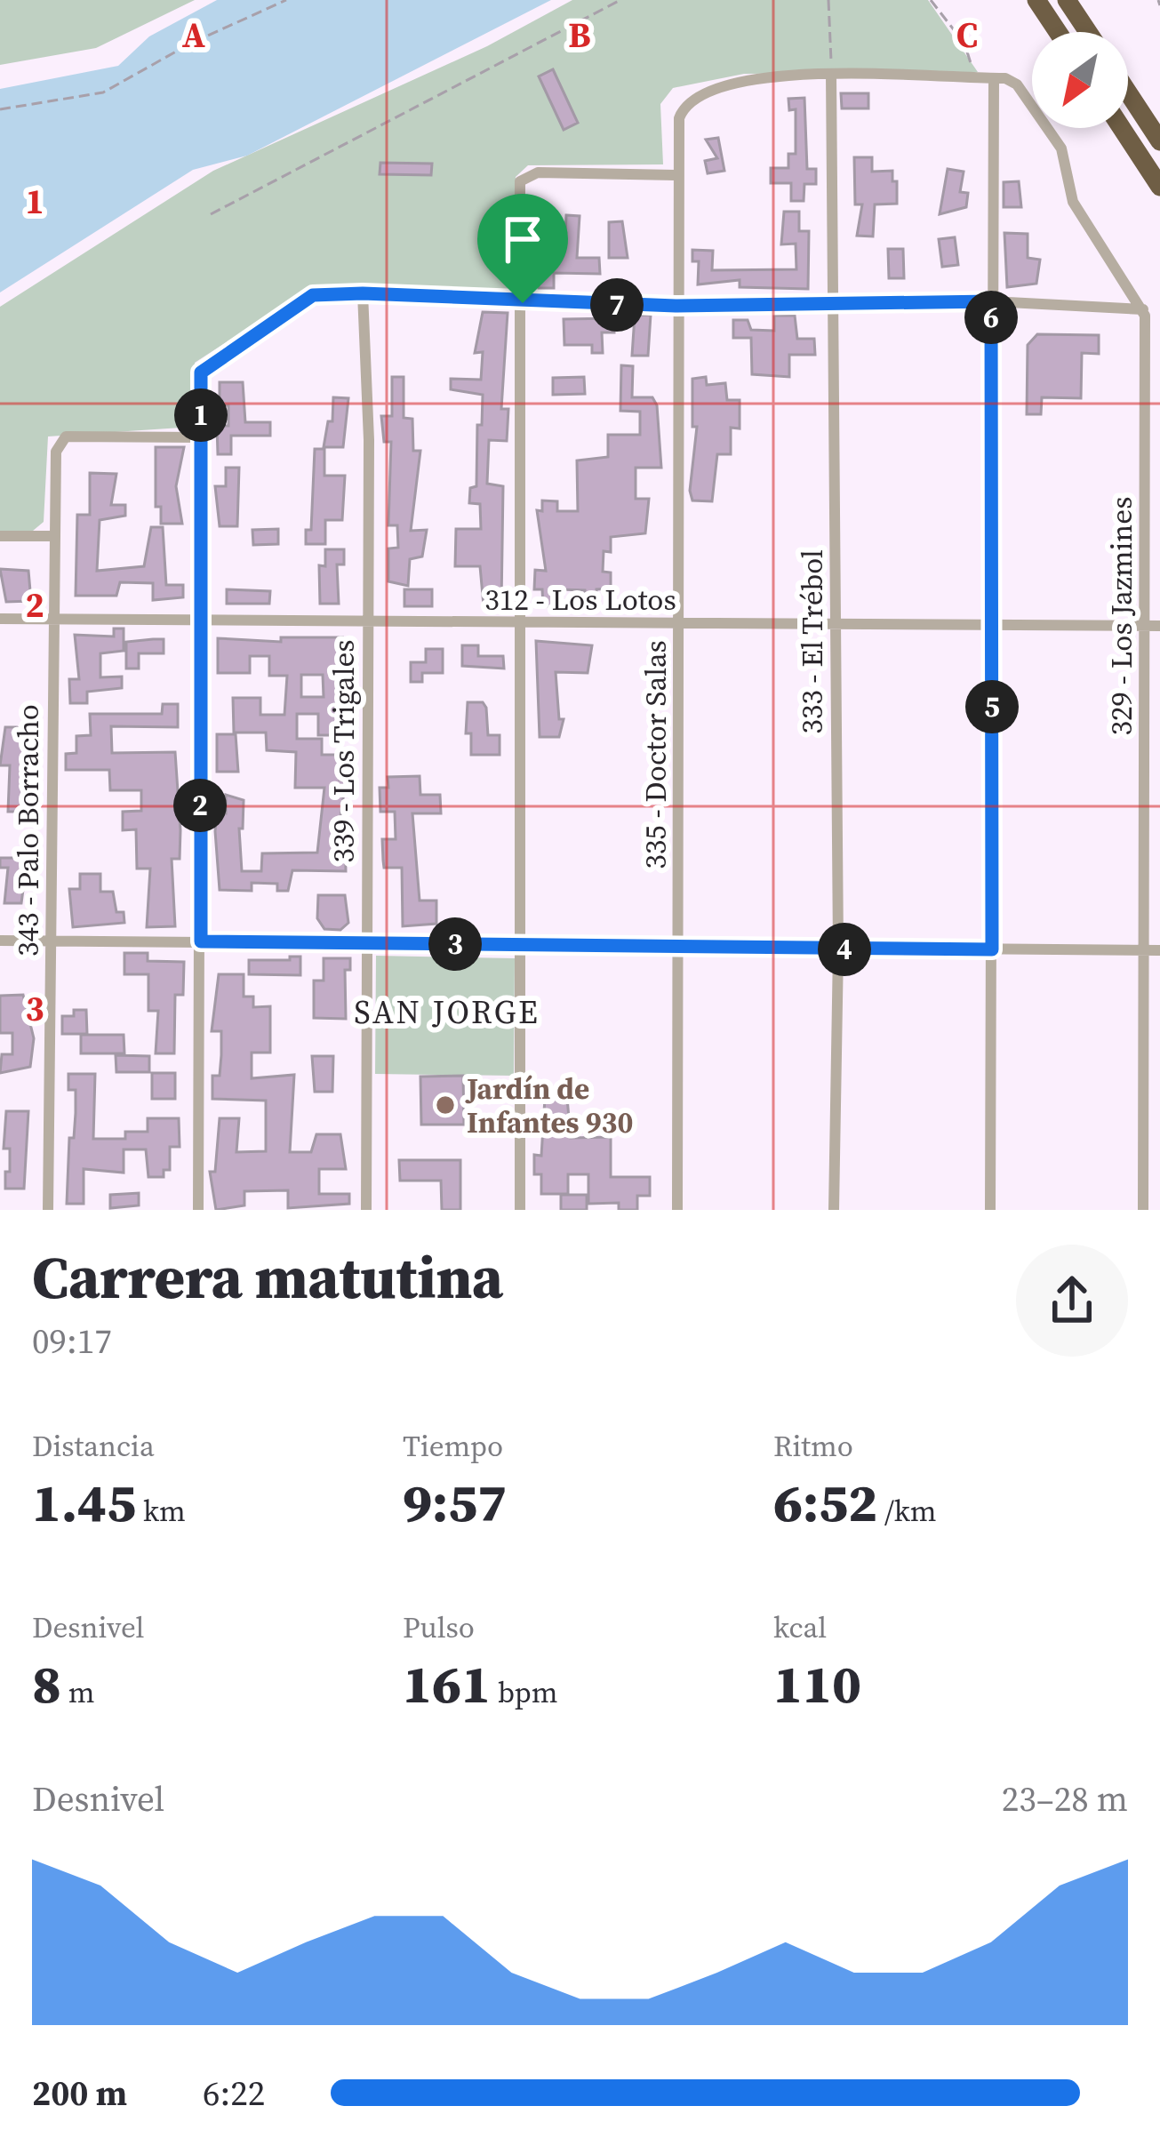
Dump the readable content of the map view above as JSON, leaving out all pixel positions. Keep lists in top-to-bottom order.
{
  "streets": {
    "street": [
      "312 - Los Lotos",
      "329 - Los Jazmines",
      "333 - El Trébol",
      "339 - Los Trigales",
      "335 - Doctor Salas",
      "343 - Palo Borracho"
    ]
  },
  "crossings": [
    ["312 - Los Lotos", "329 - Los Jazmines"],
    ["312 - Los Lotos", "333 - El Trébol"],
    ["312 - Los Lotos", "339 - Los Trigales"],
    ["312 - Los Lotos", "335 - Doctor Salas"],
    ["312 - Los Lotos", "343 - Palo Borracho"],
    ["333 - El Trébol", "335 - Doctor Salas"]
  ],
  "districts": ["SAN JORGE"],
  "places": ["Jardín de Infantes 930"],
  "north": "bottom left",
  "page": {
    "pins": [
      "7",
      "6",
      "1",
      "5",
      "2",
      "3",
      "4"
    ],
    "heading": ["Carrera matutina", "09:17"],
    "stats": [
      ["Distancia", "1.45 km"],
      ["Tiempo", "9:57"],
      ["Ritmo", "6:52 /km"],
      ["Desnivel", "8 m"],
      ["Pulso", "161 bpm"],
      ["kcal", "110"]
    ],
    "chart": ["Desnivel", "23–28 m"],
    "list": [
      {
        "name": "200 m",
        "note": "6:22"
      }
    ]
  },
  "grid": {
    "columns": ["A", "B", "C"],
    "rows": ["1", "2", "3"]
  }
}
